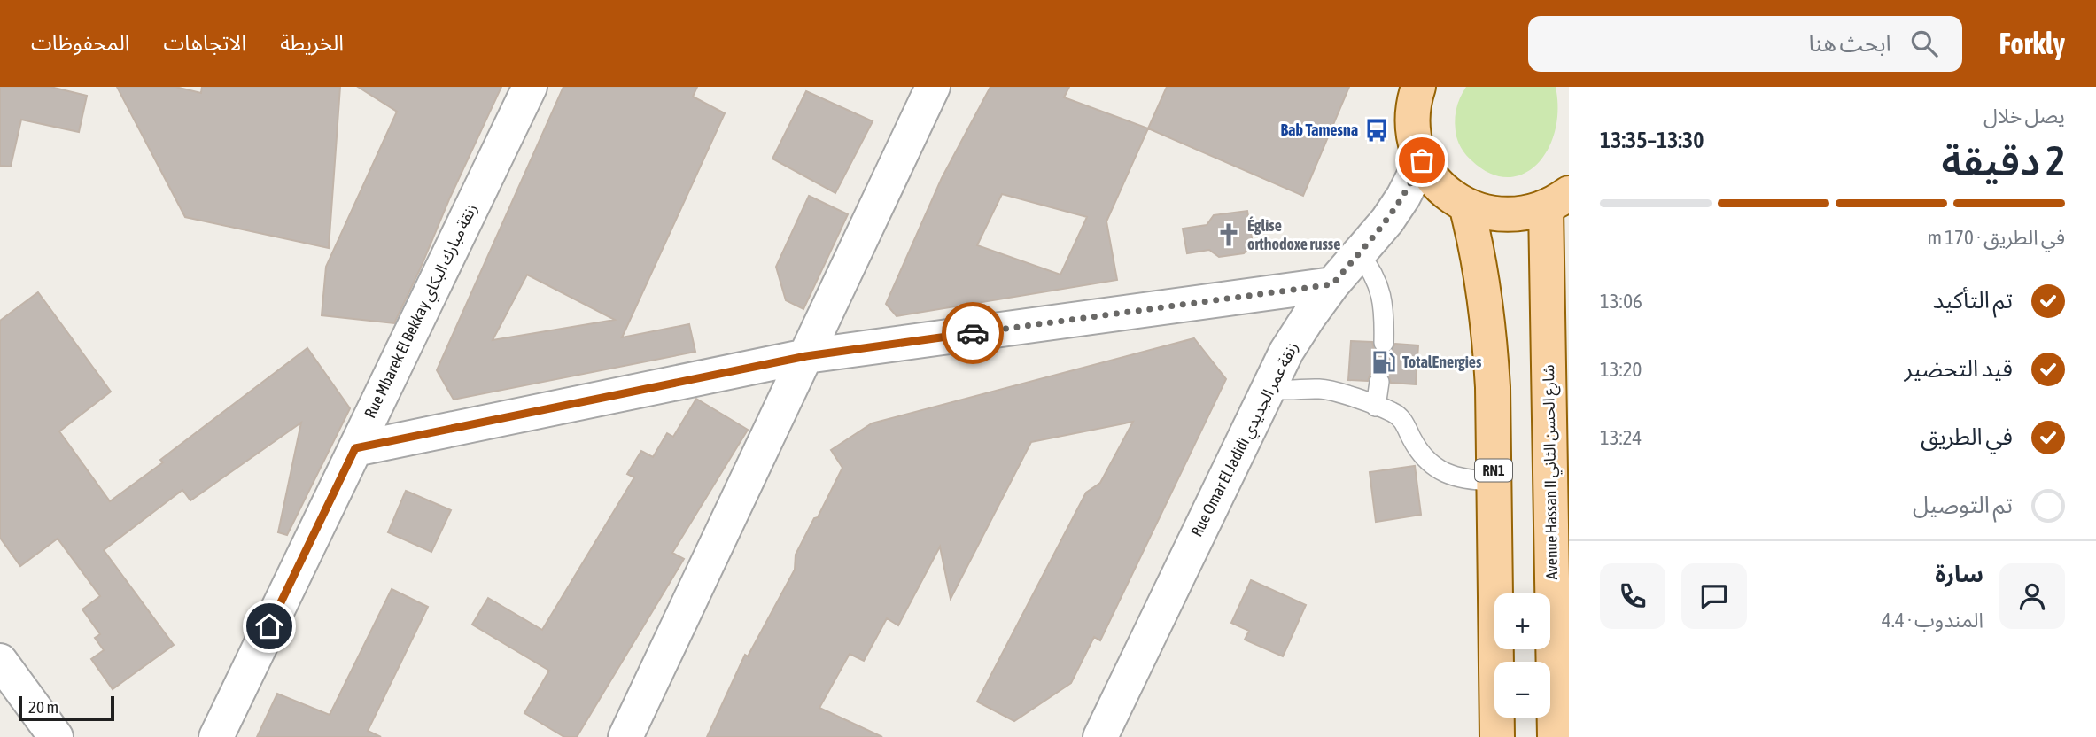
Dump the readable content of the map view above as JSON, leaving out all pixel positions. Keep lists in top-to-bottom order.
{
  "streets": {
    "main road": ["RN1", "Avenue Hassan II شارع الحسن الثاني"],
    "street": ["Rue Mbarek El Bekkay زنقة مبارك البكاي", "Rue Omar El Jadidi زنقة عمر الجديدي"]
  },
  "places": {
    "bus stop": ["Bab Tamesna"],
    "church": ["Église orthodoxe russe"],
    "fuel station": ["TotalEnergies"]
  },
  "scale_bar": "20 m",
  "page": {
    "header": "Forkly",
    "search": "ابحث هنا",
    "nav": ["الخريطة", "الاتجاهات", "المحفوظات"],
    "heading": ["2 دقيقة", "يصل خلال", "13:30–13:35"],
    "panel": ["سارة", "المندوب · 4.4"],
    "bar": "في الطريق · 170 m",
    "list": [
      ["تم التأكيد", "13:06"],
      ["قيد التحضير", "13:20"],
      ["في الطريق", "13:24"],
      "تم التوصيل"
    ],
    "map_buttons": ["+", "−"],
    "scale": "20 m"
  }
}
